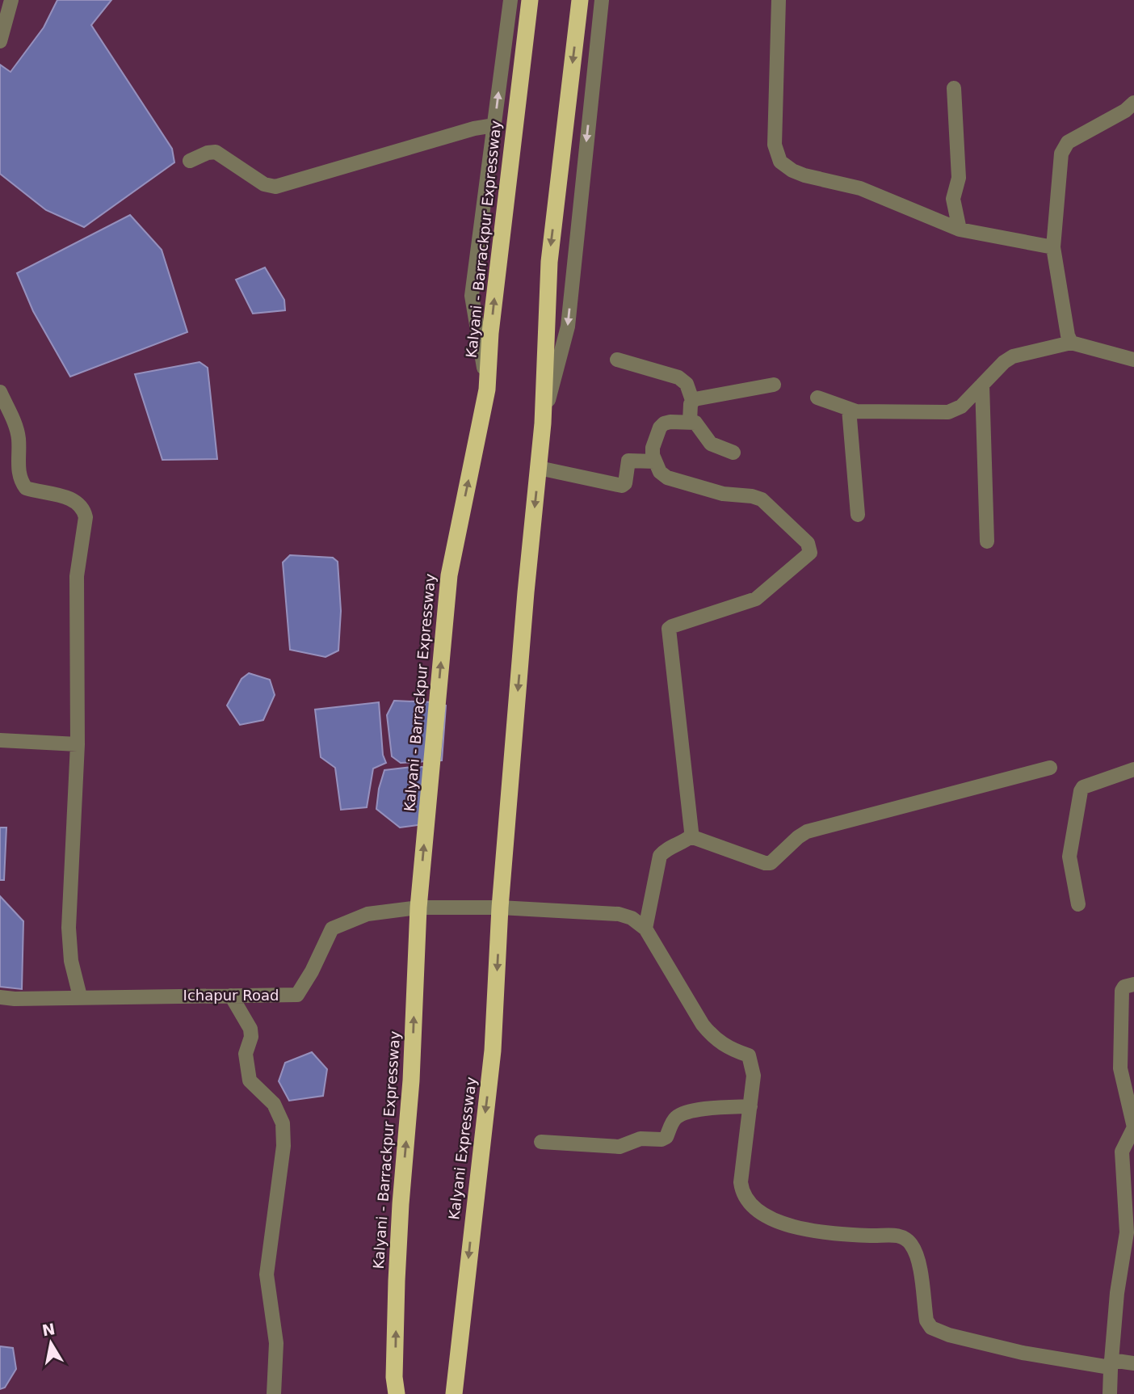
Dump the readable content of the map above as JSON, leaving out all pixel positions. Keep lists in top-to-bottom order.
{
  "streets": {
    "highway": ["Kalyani - Barrackpur Expressway", "Kalyani Expressway"],
    "street": ["Ichapur Road"]
  },
  "crossings": [
    ["Kalyani - Barrackpur Expressway", "Ichapur Road"]
  ],
  "one_way": ["Kalyani Expressway"],
  "north": "top"
}
